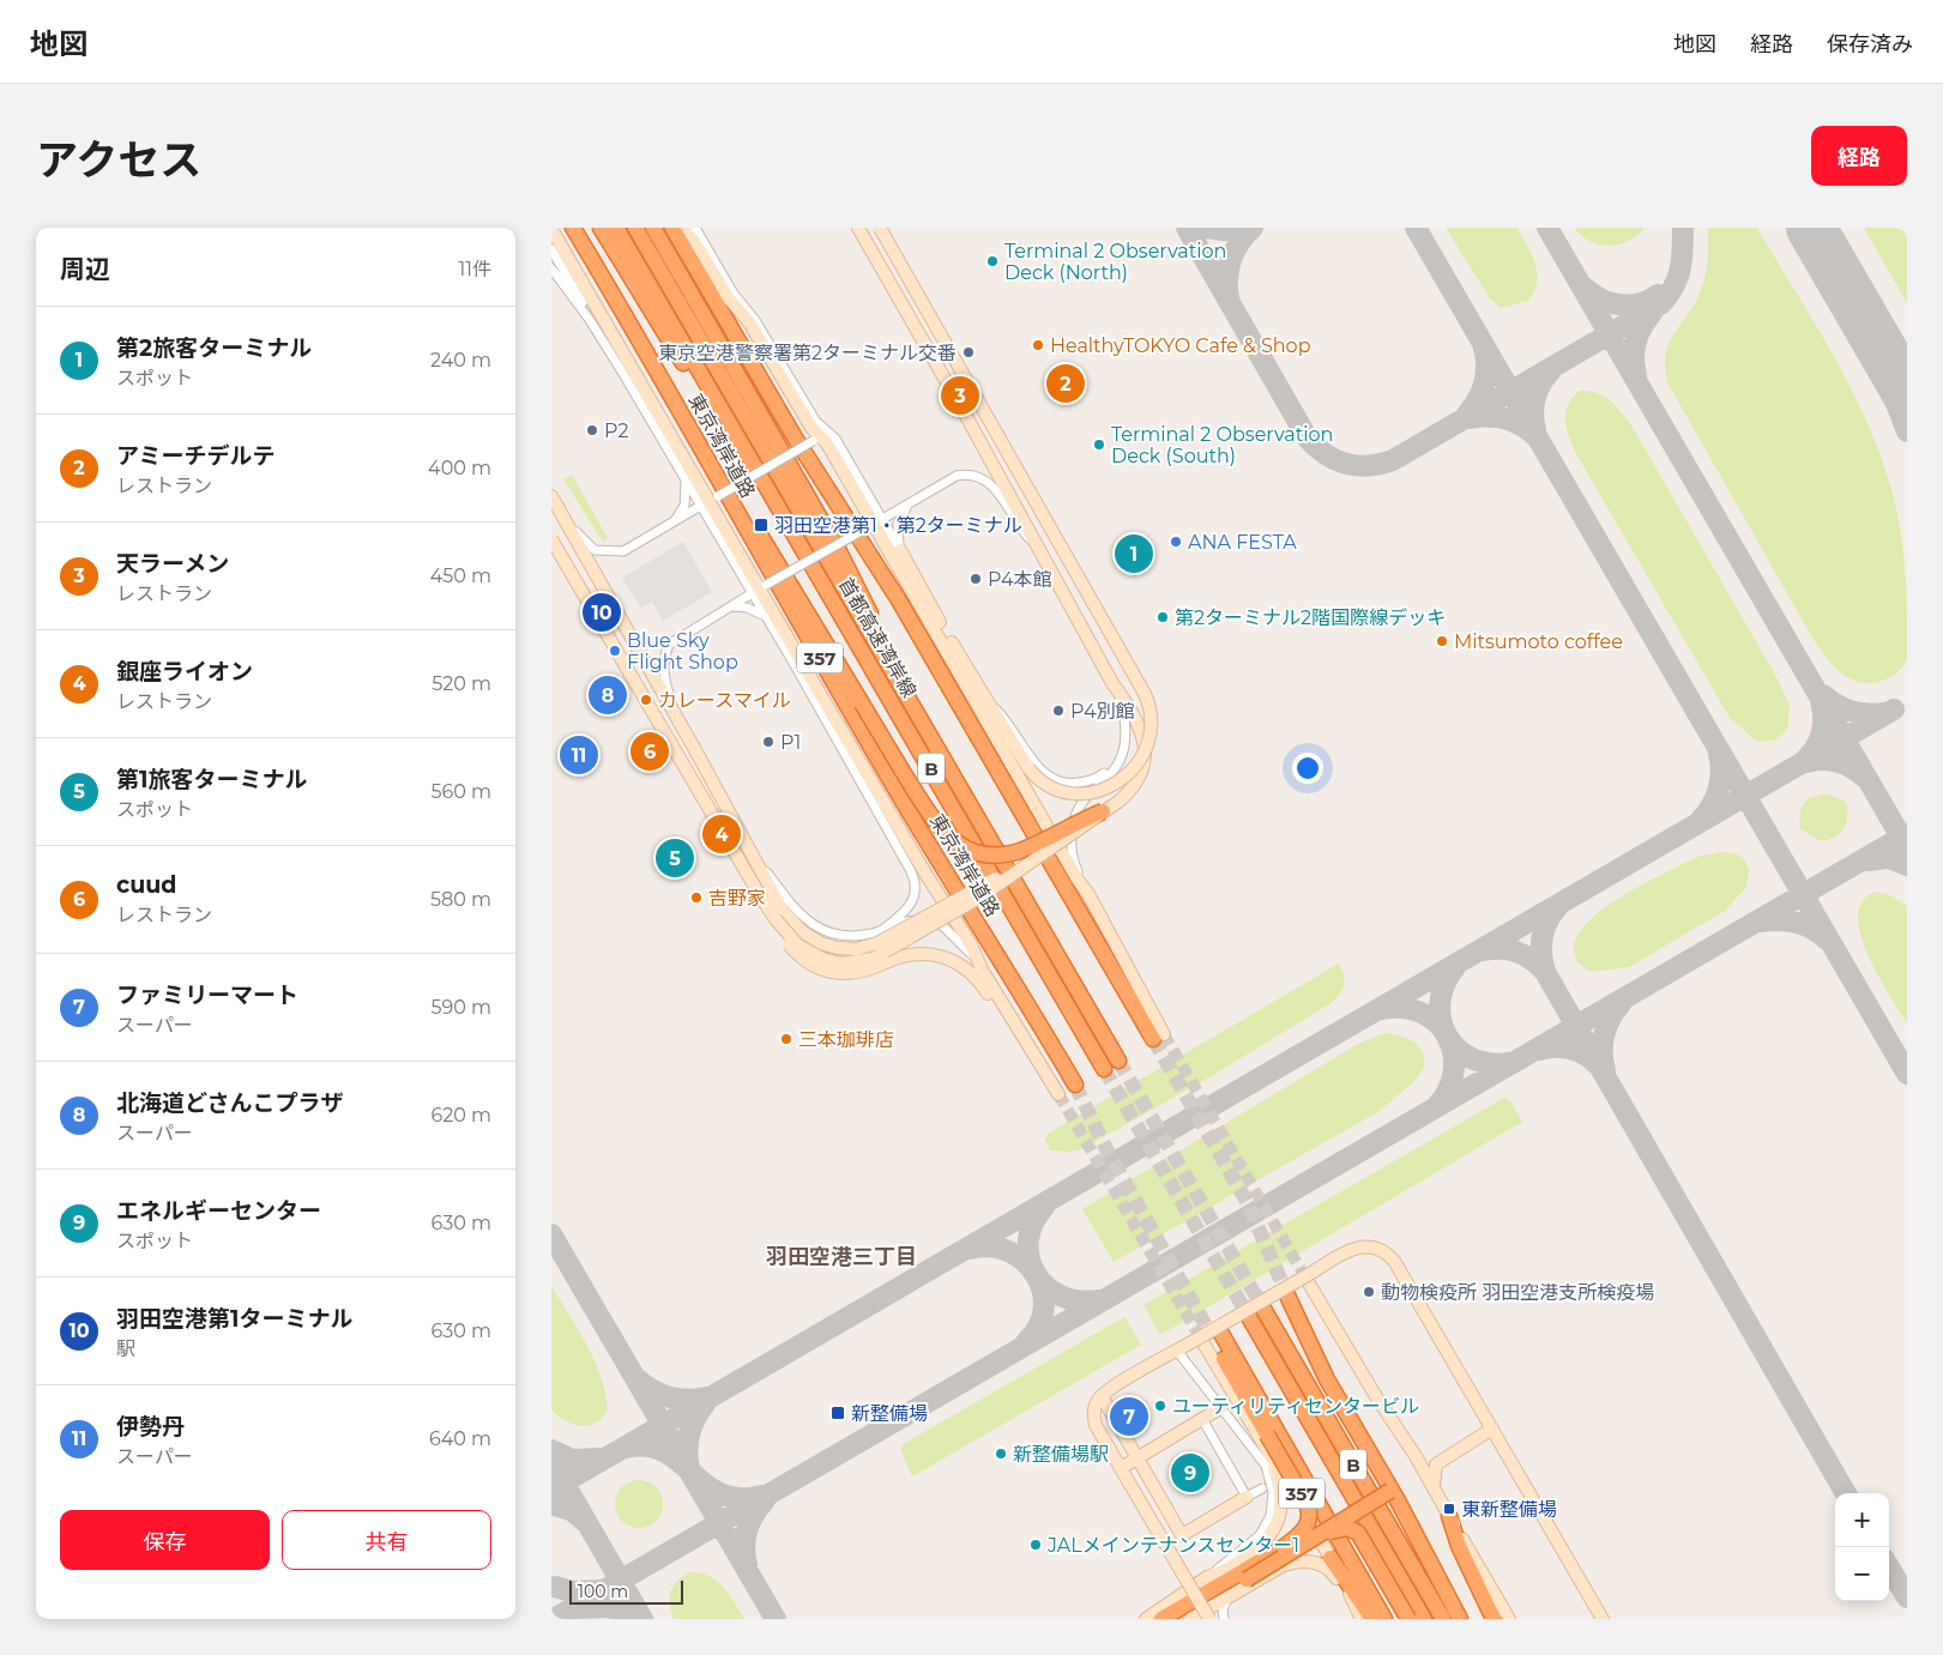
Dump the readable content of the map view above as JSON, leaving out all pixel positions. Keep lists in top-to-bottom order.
{
  "streets": {
    "highway": [
      "東京湾岸道路",
      "首都高速湾岸線",
      "357",
      "B"
    ]
  },
  "districts": ["羽田空港三丁目"],
  "places": {
    "other": [
      "Terminal 2 Observation Deck (North)",
      "HealthyTOKYO Cafe & Shop",
      "東京空港警察署第2ターミナル交番",
      "P2",
      "Terminal 2 Observation Deck (South)",
      "ANA FESTA",
      "P4本館",
      "第2ターミナル2階国際線デッキ",
      "Mitsumoto coffee",
      "Blue Sky Flight Shop",
      "カレースマイル",
      "P4別館",
      "P1",
      "吉野家",
      "三本珈琲店",
      "動物検疫所 羽田空港支所検疫場",
      "ユーティリティセンタービル",
      "新整備場駅",
      "JALメインテナンスセンター1"
    ],
    "transit": ["羽田空港第1・第2ターミナル", "新整備場", "東新整備場"]
  },
  "scale_bar": "100 m",
  "page": {
    "header": "地図",
    "nav": ["地図", "経路", "保存済み"],
    "title": "アクセス",
    "buttons": [
      "経路",
      ["保存", "共有"]
    ],
    "heading": ["周辺", "11件"],
    "list": [
      {
        "mark": "1",
        "name": "第2旅客ターミナル",
        "note": "スポット",
        "value": "240 m"
      },
      {
        "mark": "2",
        "name": "アミーチデルテ",
        "note": "レストラン",
        "value": "400 m"
      },
      {
        "mark": "3",
        "name": "天ラーメン",
        "note": "レストラン",
        "value": "450 m"
      },
      {
        "mark": "4",
        "name": "銀座ライオン",
        "note": "レストラン",
        "value": "520 m"
      },
      {
        "mark": "5",
        "name": "第1旅客ターミナル",
        "note": "スポット",
        "value": "560 m"
      },
      {
        "mark": "6",
        "name": "cuud",
        "note": "レストラン",
        "value": "580 m"
      },
      {
        "mark": "7",
        "name": "ファミリーマート",
        "note": "スーパー",
        "value": "590 m"
      },
      {
        "mark": "8",
        "name": "北海道どさんこプラザ",
        "note": "スーパー",
        "value": "620 m"
      },
      {
        "mark": "9",
        "name": "エネルギーセンター",
        "note": "スポット",
        "value": "630 m"
      },
      {
        "mark": "10",
        "name": "羽田空港第1ターミナル",
        "note": "駅",
        "value": "630 m"
      },
      {
        "mark": "11",
        "name": "伊勢丹",
        "note": "スーパー",
        "value": "640 m"
      }
    ],
    "pins": [
      "2",
      "3",
      "1",
      "10",
      "8",
      "6",
      "11",
      "4",
      "5",
      "7",
      "9"
    ],
    "map_buttons": ["+", "−"],
    "scale": "100 m"
  }
}
